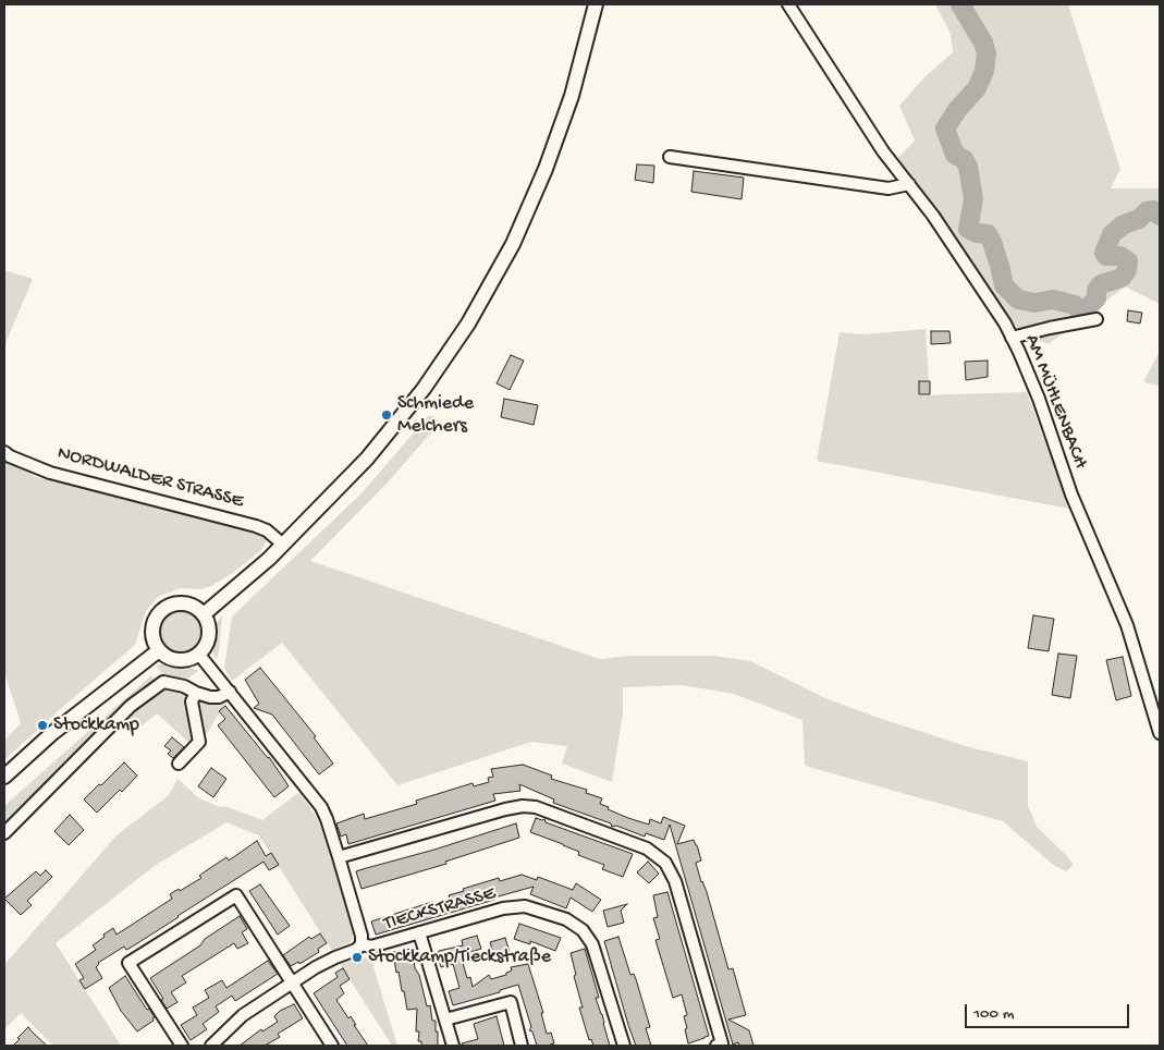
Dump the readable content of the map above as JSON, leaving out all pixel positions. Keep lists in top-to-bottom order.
{
  "streets": {
    "street": ["AM MÜHLENBACH", "NORDWALDER STRASSE", "TIECKSTRASSE"]
  },
  "places": ["Schmiede Melchers", "Stockkamp", "Stockkamp/Tieckstraße"],
  "scale_bar": "100 m"
}
